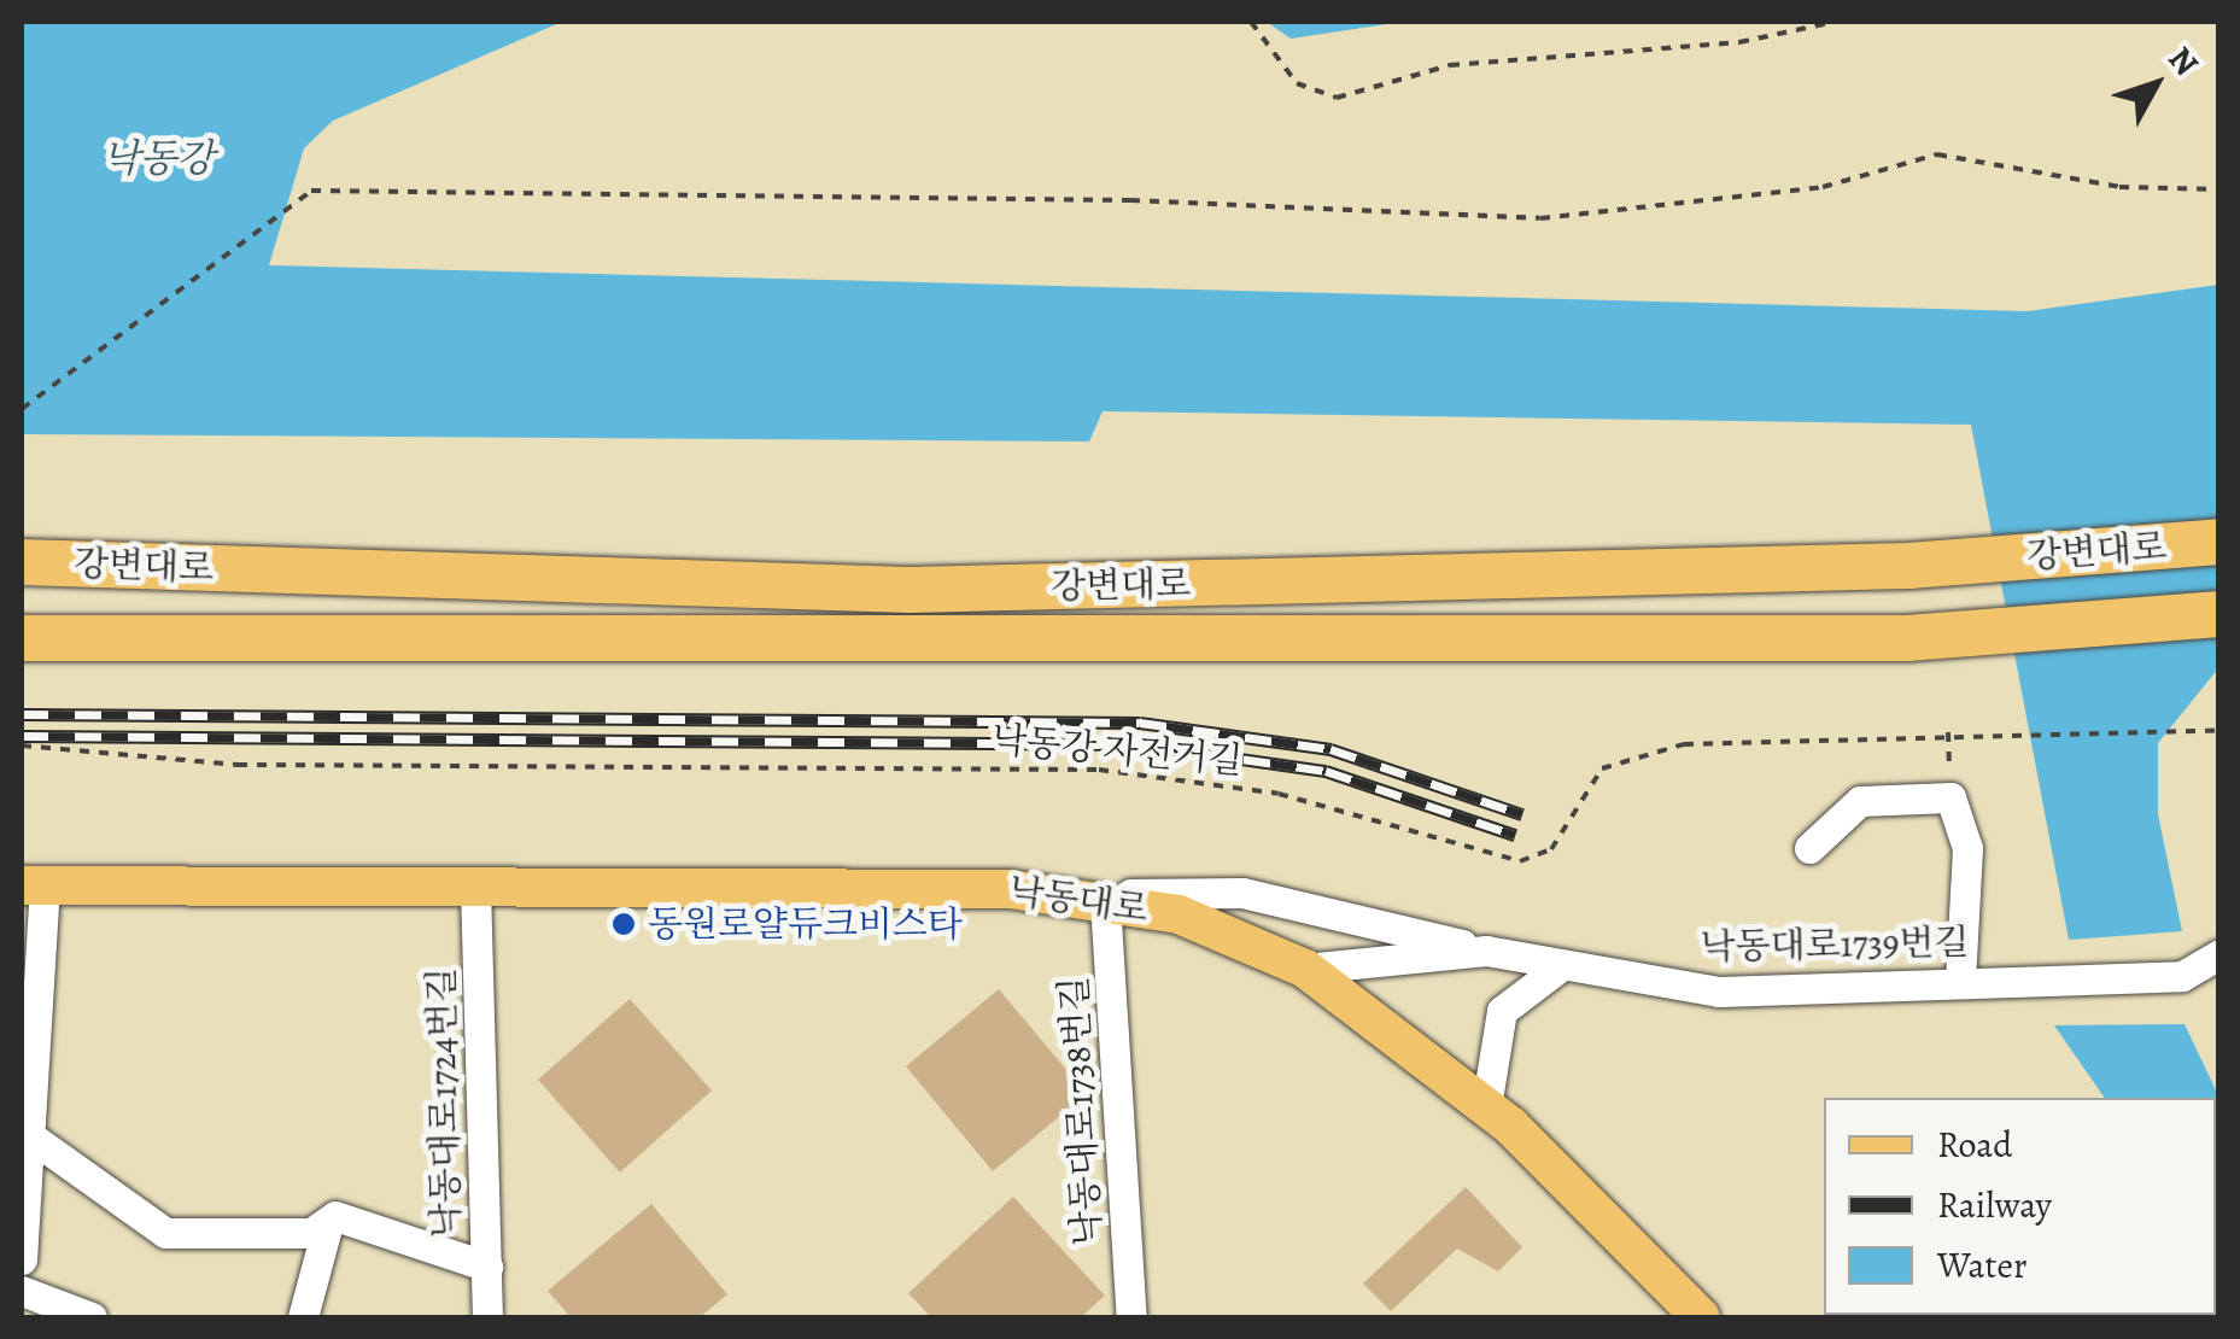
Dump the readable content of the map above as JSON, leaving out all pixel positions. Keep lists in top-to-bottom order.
{
  "streets": {
    "highway": ["강변대로"],
    "main road": ["낙동대로"],
    "street": ["낙동대로1739번길", "낙동대로1724번길", "낙동대로1738번길"],
    "path": ["낙동강 자전거길"]
  },
  "crossings": [
    ["낙동대로", "낙동대로1739번길"],
    ["낙동대로", "낙동대로1724번길"],
    ["낙동대로", "낙동대로1738번길"]
  ],
  "water": ["낙동강"],
  "places": ["동원로얄듀크비스타"],
  "legend": ["Road", "Railway", "Water"],
  "north": "top right"
}
